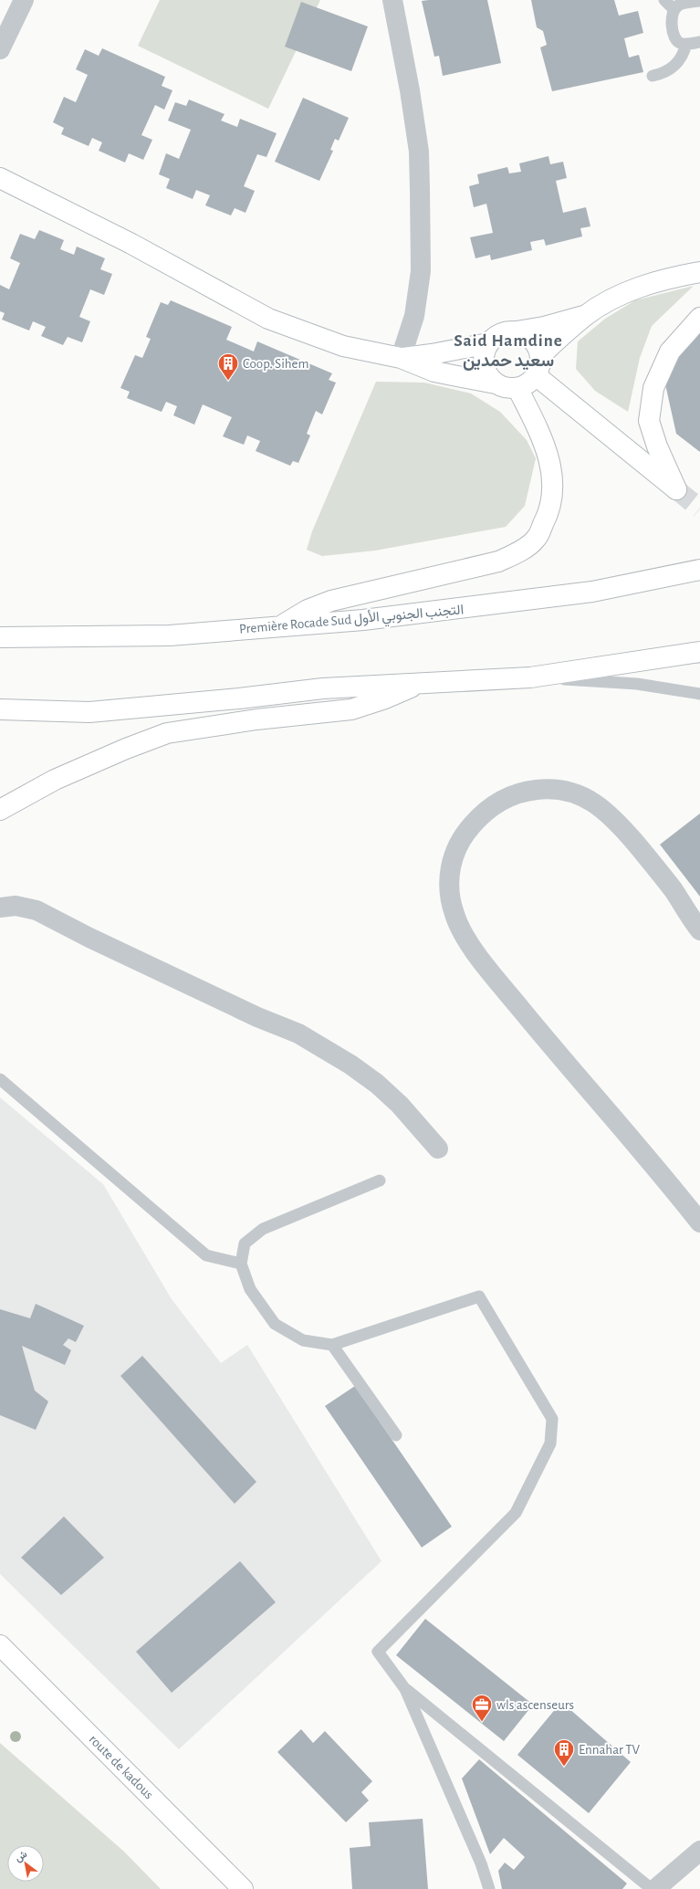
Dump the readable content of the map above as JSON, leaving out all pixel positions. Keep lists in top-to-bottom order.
{
  "streets": {
    "main road": ["Première Rocade Sud التجنب الجنوبي الأول", "route de kadous"]
  },
  "districts": ["Said Hamdine سعيد حمدين"],
  "places": {
    "building": ["Coop. Sihem", "Ennahar TV"],
    "office": ["wls ascenseurs"]
  },
  "north": "top left"
}
